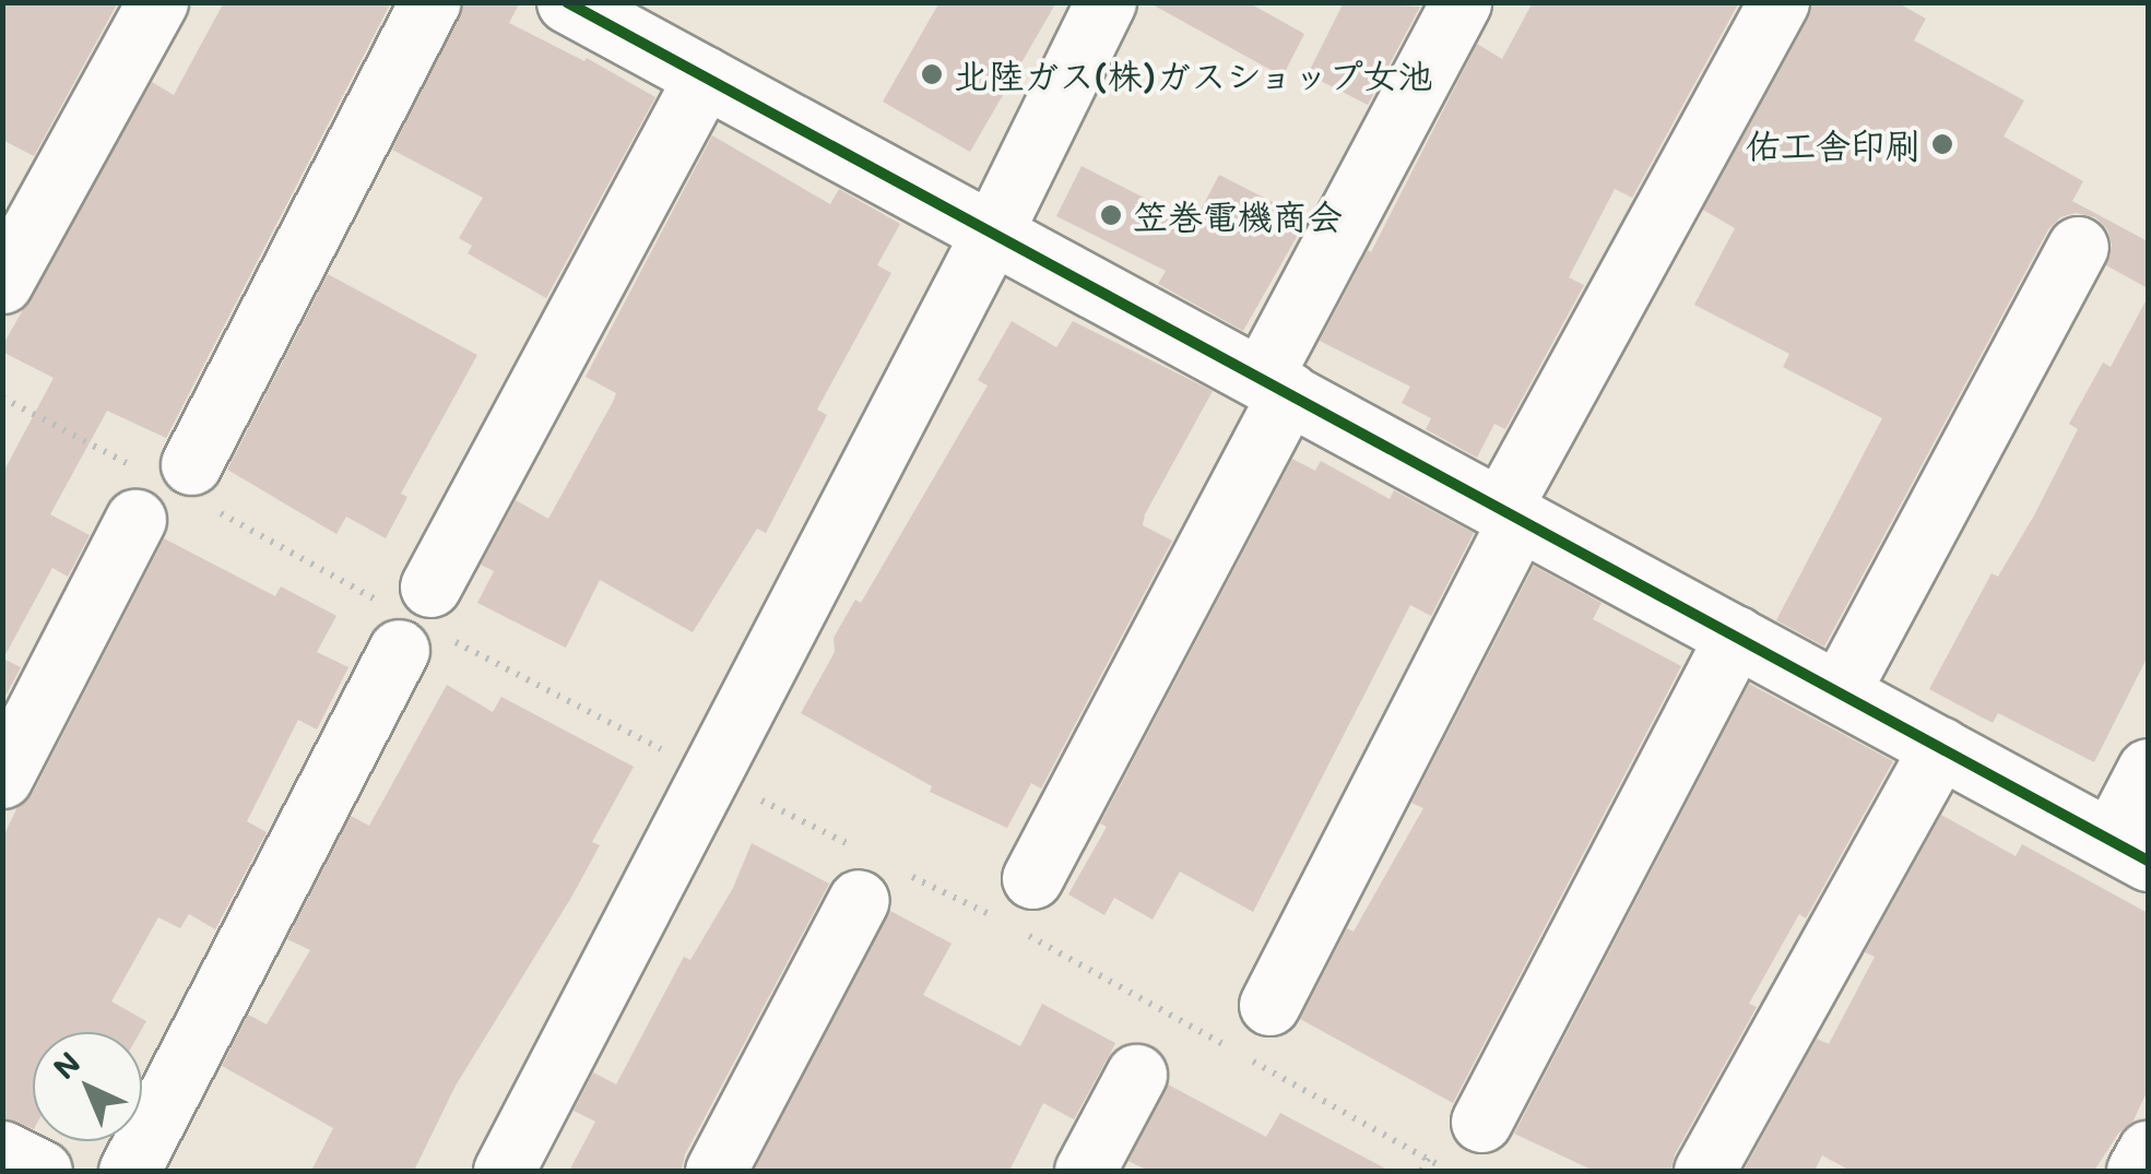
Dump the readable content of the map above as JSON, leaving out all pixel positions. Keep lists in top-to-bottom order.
{
  "places": ["北陸ガス(株)ガスショップ女池", "佑工舎印刷", "笠巻電機商会"],
  "north": "top left"
}
